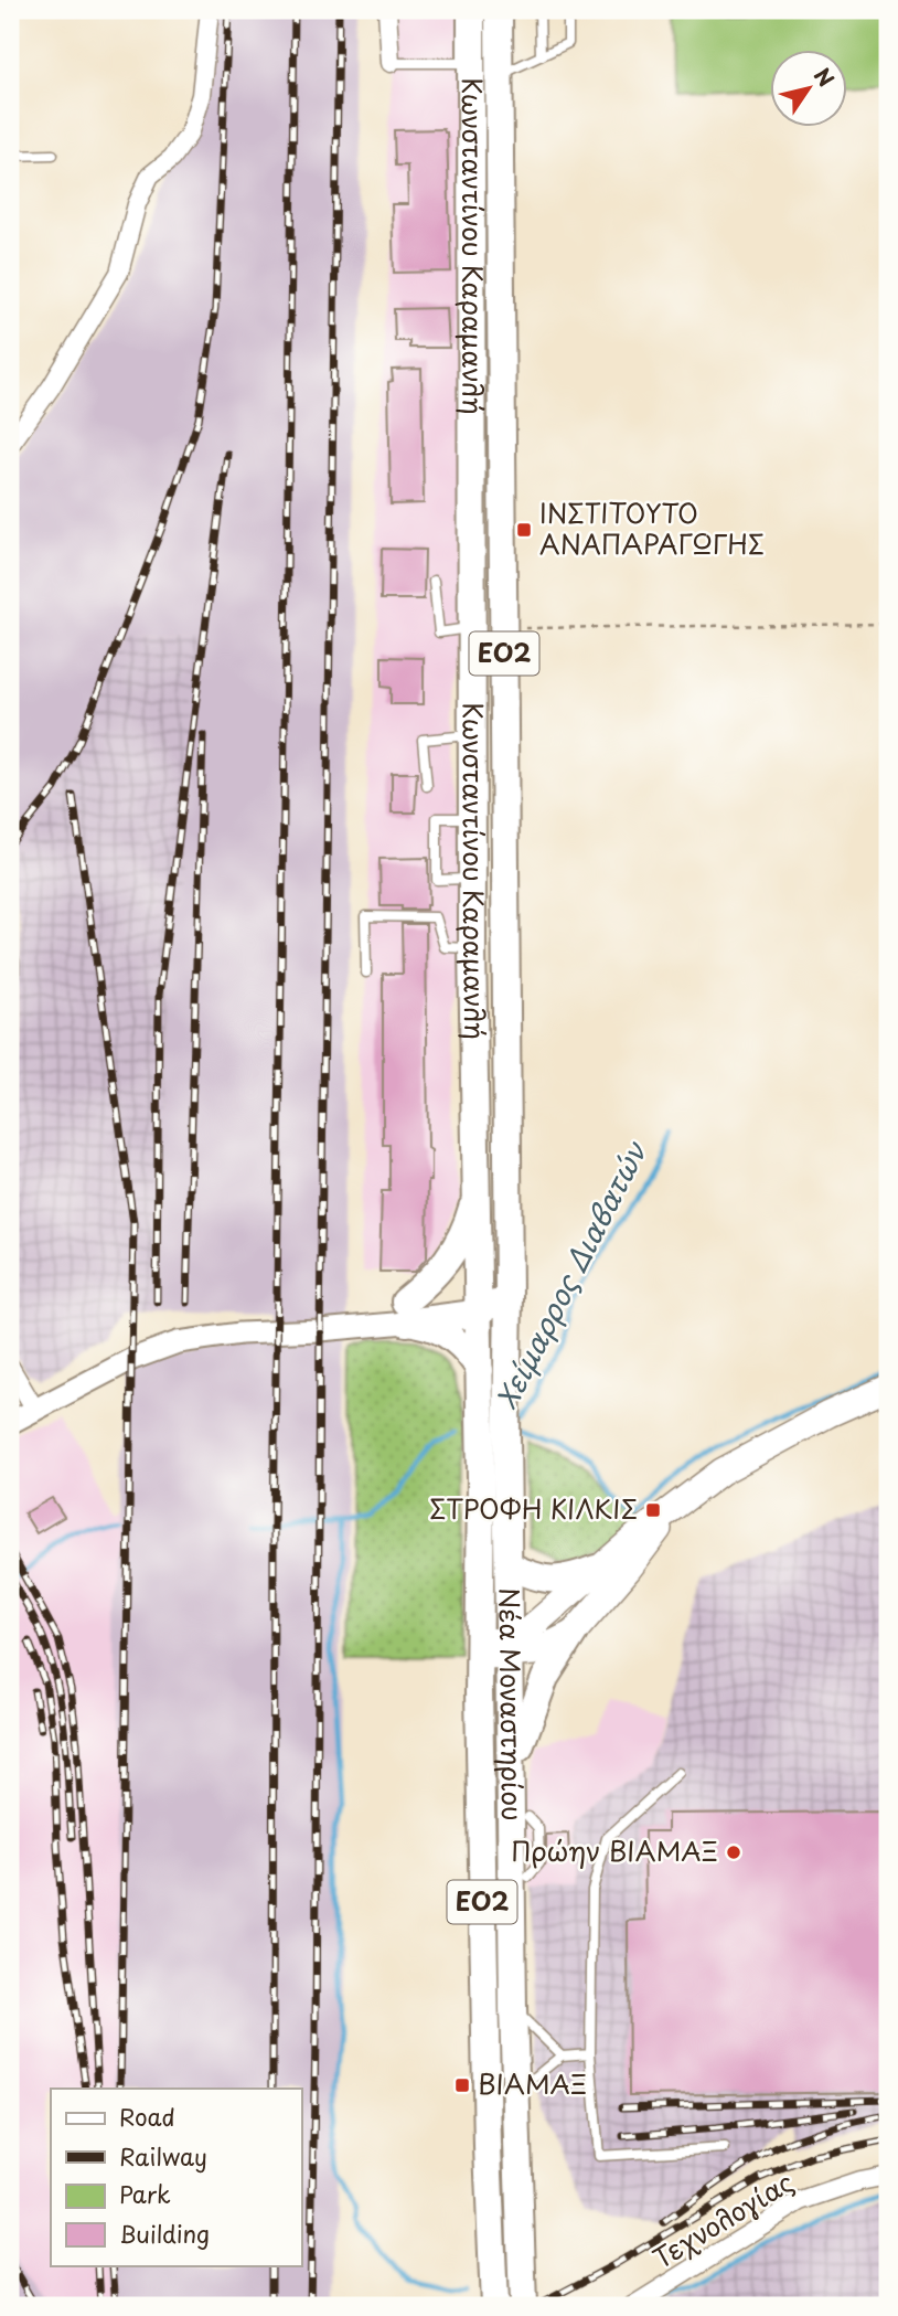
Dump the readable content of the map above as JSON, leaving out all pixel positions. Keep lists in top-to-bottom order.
{
  "streets": {
    "main road": ["Κωνσταντίνου Καραμανλή", "ΕΟ2", "Νέα Μοναστηρίου"],
    "street": ["Τεχνολογίας"]
  },
  "crossings": [
    ["Κωνσταντίνου Καραμανλή", "Νέα Μοναστηρίου"]
  ],
  "water": ["Χείμαρρος Διαβατών"],
  "places": {
    "transit": ["ΙΝΣΤΙΤΟΥΤΟ ΑΝΑΠΑΡΑΓΩΓΗΣ", "ΣΤΡΟΦΗ ΚΙΛΚΙΣ", "ΒΙΑΜΑΞ"],
    "other": ["Πρώην ΒΙΑΜΑΞ"]
  },
  "legend": [
    "Road",
    "Railway",
    "Park",
    "Building"
  ],
  "north": "top right"
}
